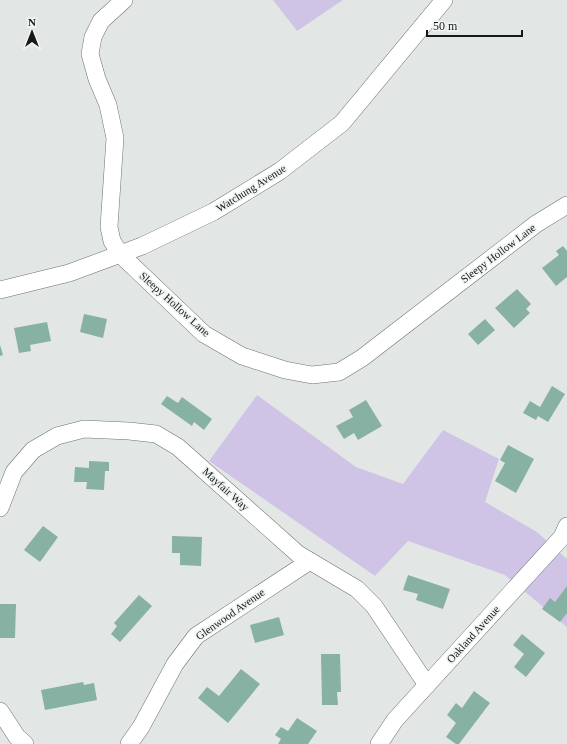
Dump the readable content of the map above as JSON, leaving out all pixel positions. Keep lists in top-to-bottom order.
{
  "streets": {
    "street": [
      "Watchung Avenue",
      "Sleepy Hollow Lane",
      "Mayfair Way",
      "Glenwood Avenue",
      "Oakland Avenue"
    ]
  },
  "crossings": [
    ["Watchung Avenue", "Sleepy Hollow Lane"],
    ["Mayfair Way", "Glenwood Avenue"],
    ["Mayfair Way", "Oakland Avenue"]
  ],
  "scale_bar": "50 m",
  "north": "top"
}
